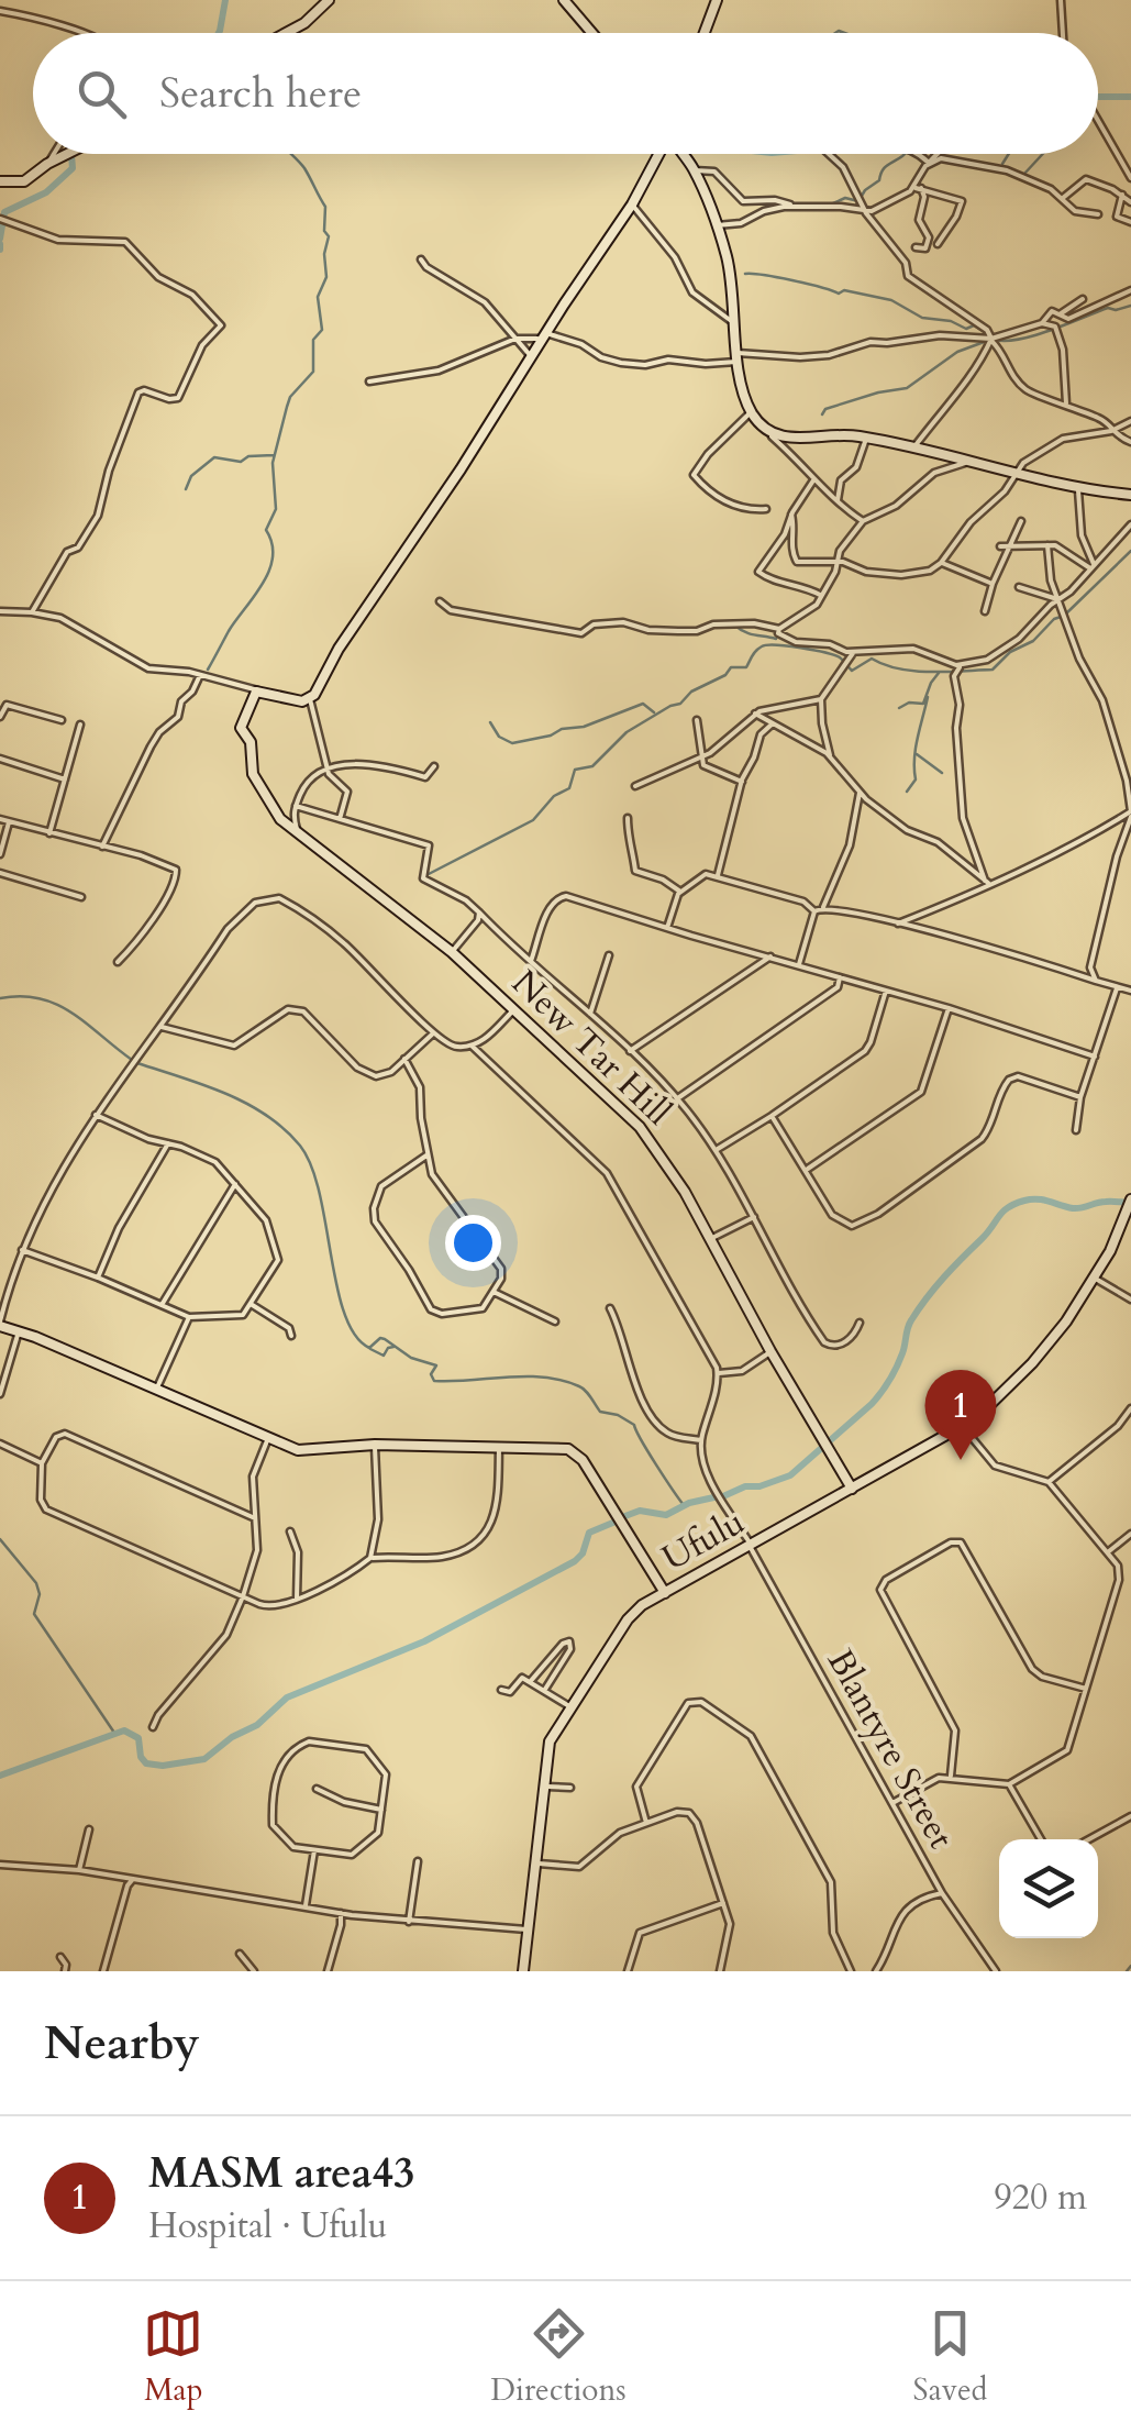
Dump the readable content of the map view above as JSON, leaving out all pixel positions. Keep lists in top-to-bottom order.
{
  "streets": {
    "street": ["New Tar Hill", "Ufulu", "Blantyre Street"]
  },
  "crossings": [
    ["New Tar Hill", "Ufulu"],
    ["Ufulu", "Blantyre Street"]
  ],
  "page": {
    "search": "Search here",
    "pins": "1",
    "heading": "Nearby",
    "list": [
      {
        "mark": "1",
        "name": "MASM area43",
        "note": "Hospital · Ufulu",
        "value": "920 m"
      }
    ],
    "nav": ["Map", "Directions", "Saved"]
  }
}
